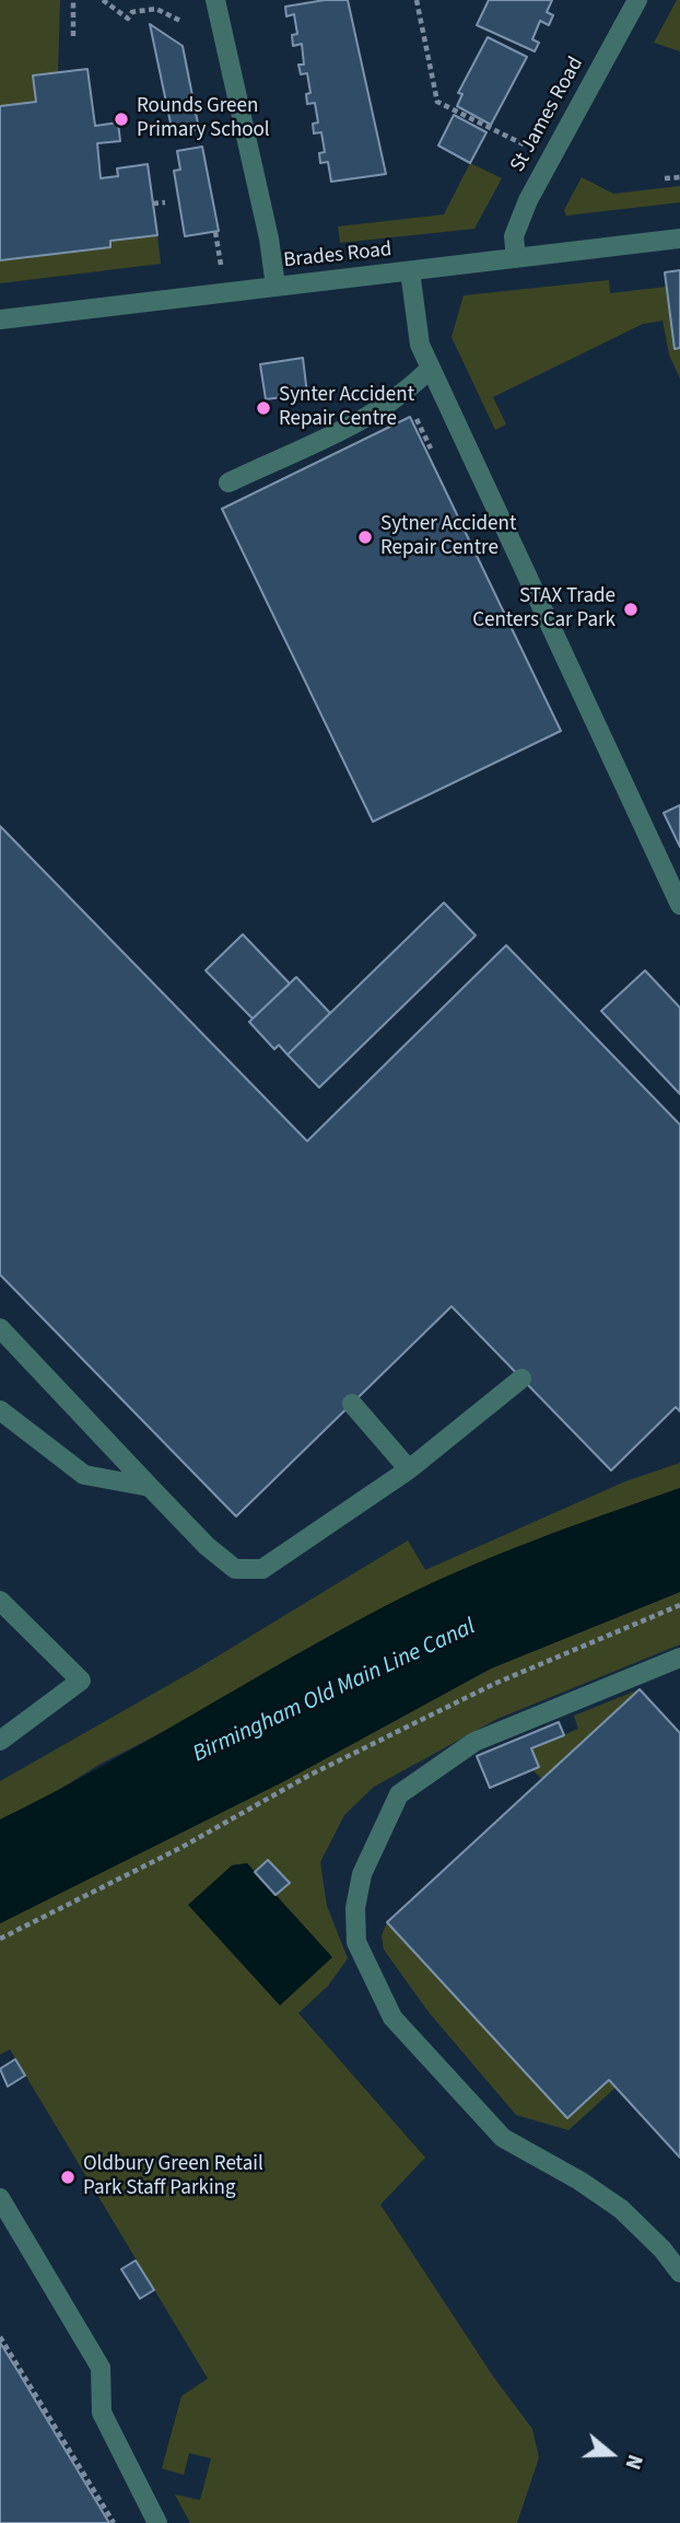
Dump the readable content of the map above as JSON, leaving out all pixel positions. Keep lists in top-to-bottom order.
{
  "streets": {
    "street": ["St James Road", "Brades Road"]
  },
  "crossings": [
    ["St James Road", "Brades Road"]
  ],
  "water": ["Birmingham Old Main Line Canal"],
  "places": [
    "Rounds Green Primary School",
    "Synter Accident Repair Centre",
    "Sytner Accident Repair Centre",
    "STAX Trade Centers Car Park",
    "Oldbury Green Retail Park Staff Parking"
  ],
  "north": "right"
}
